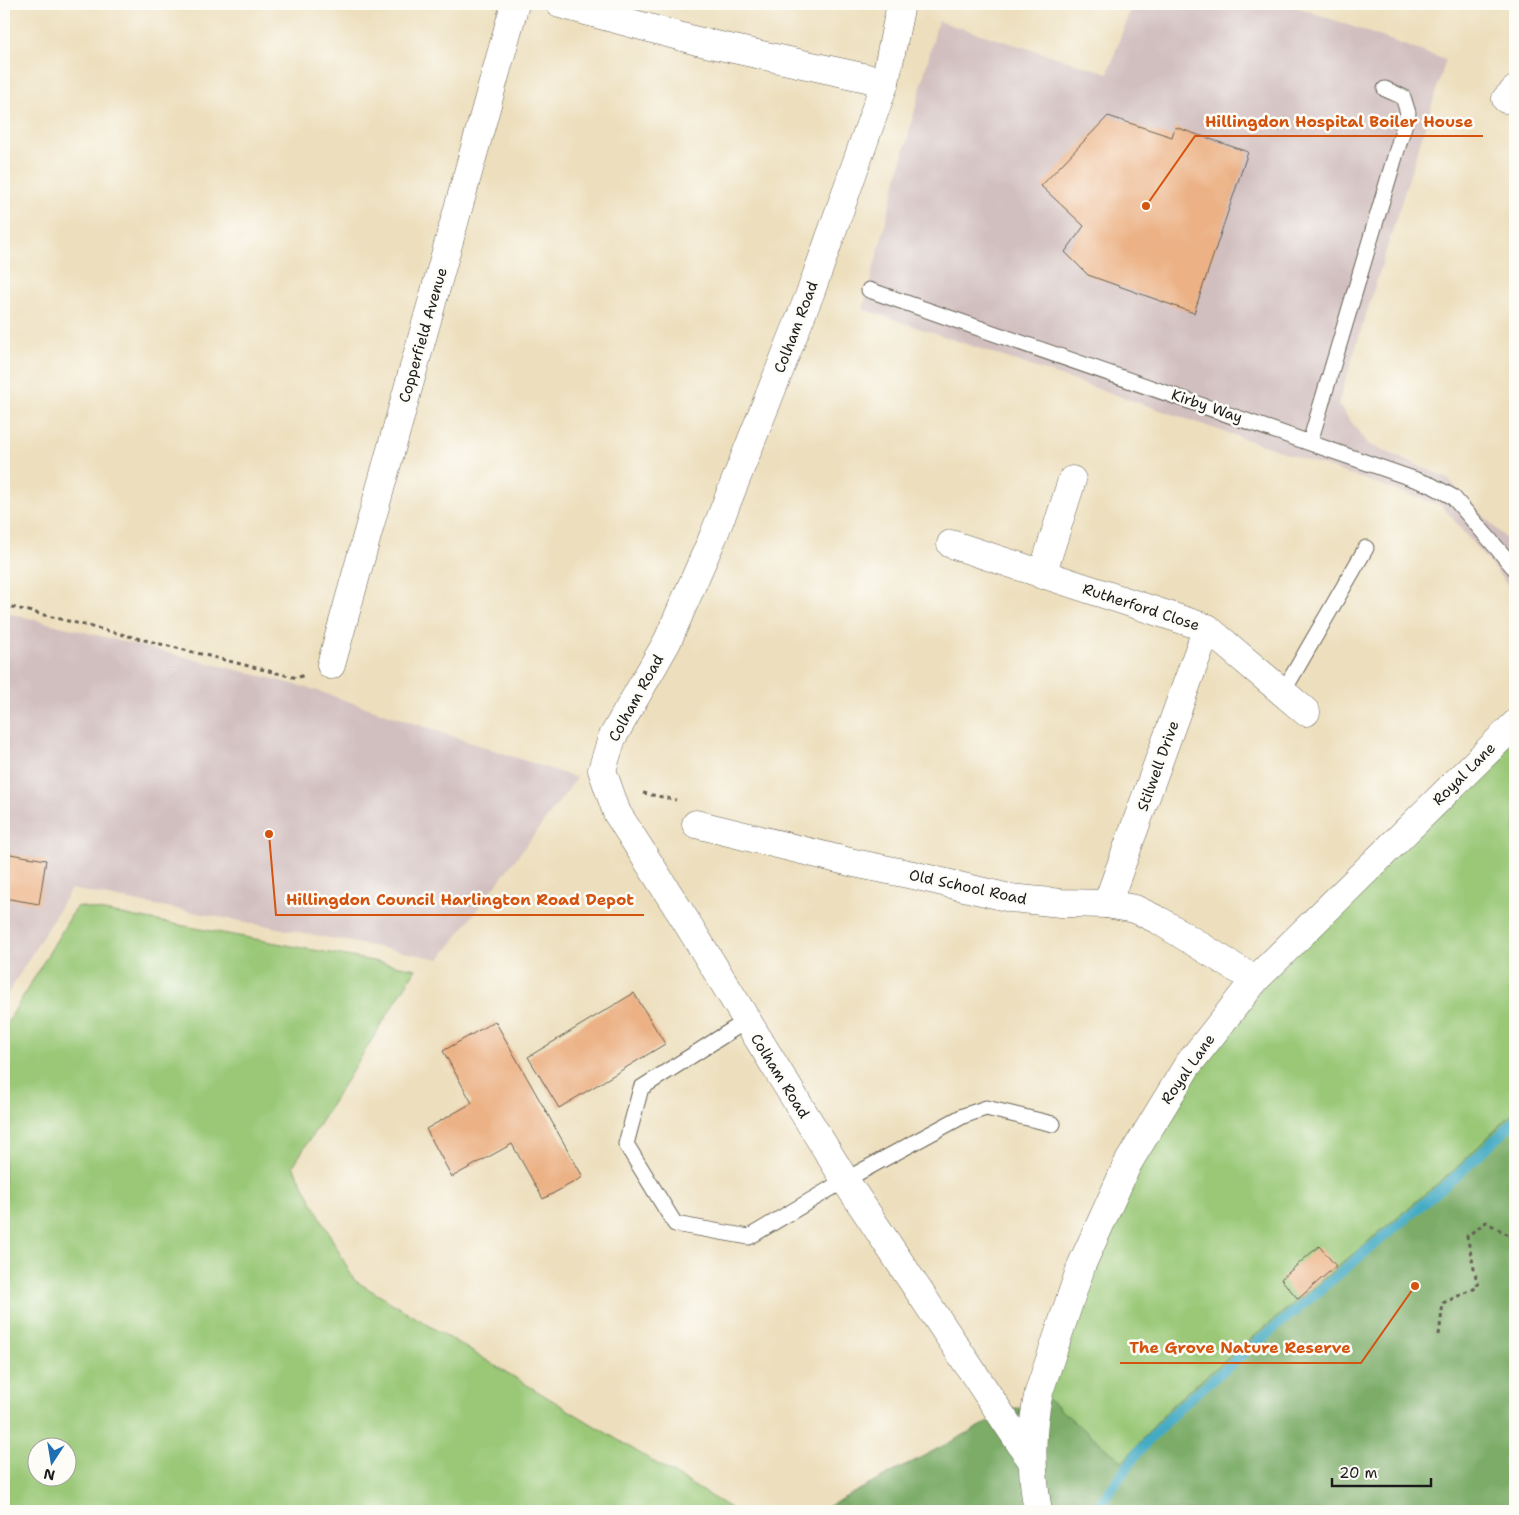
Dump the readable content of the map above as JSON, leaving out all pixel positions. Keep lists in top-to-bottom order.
{
  "streets": {
    "street": [
      "Colham Road",
      "Copperfield Avenue",
      "Rutherford Close",
      "Stilwell Drive",
      "Royal Lane",
      "Old School Road"
    ],
    "lane": ["Kirby Way"]
  },
  "crossings": [
    ["Colham Road", "Royal Lane"],
    ["Rutherford Close", "Stilwell Drive"],
    ["Stilwell Drive", "Old School Road"],
    ["Royal Lane", "Old School Road"]
  ],
  "places": ["Hillingdon Hospital Boiler House", "Hillingdon Council Harlington Road Depot", "The Grove Nature Reserve"],
  "scale_bar": "20 m",
  "north": "bottom"
}
